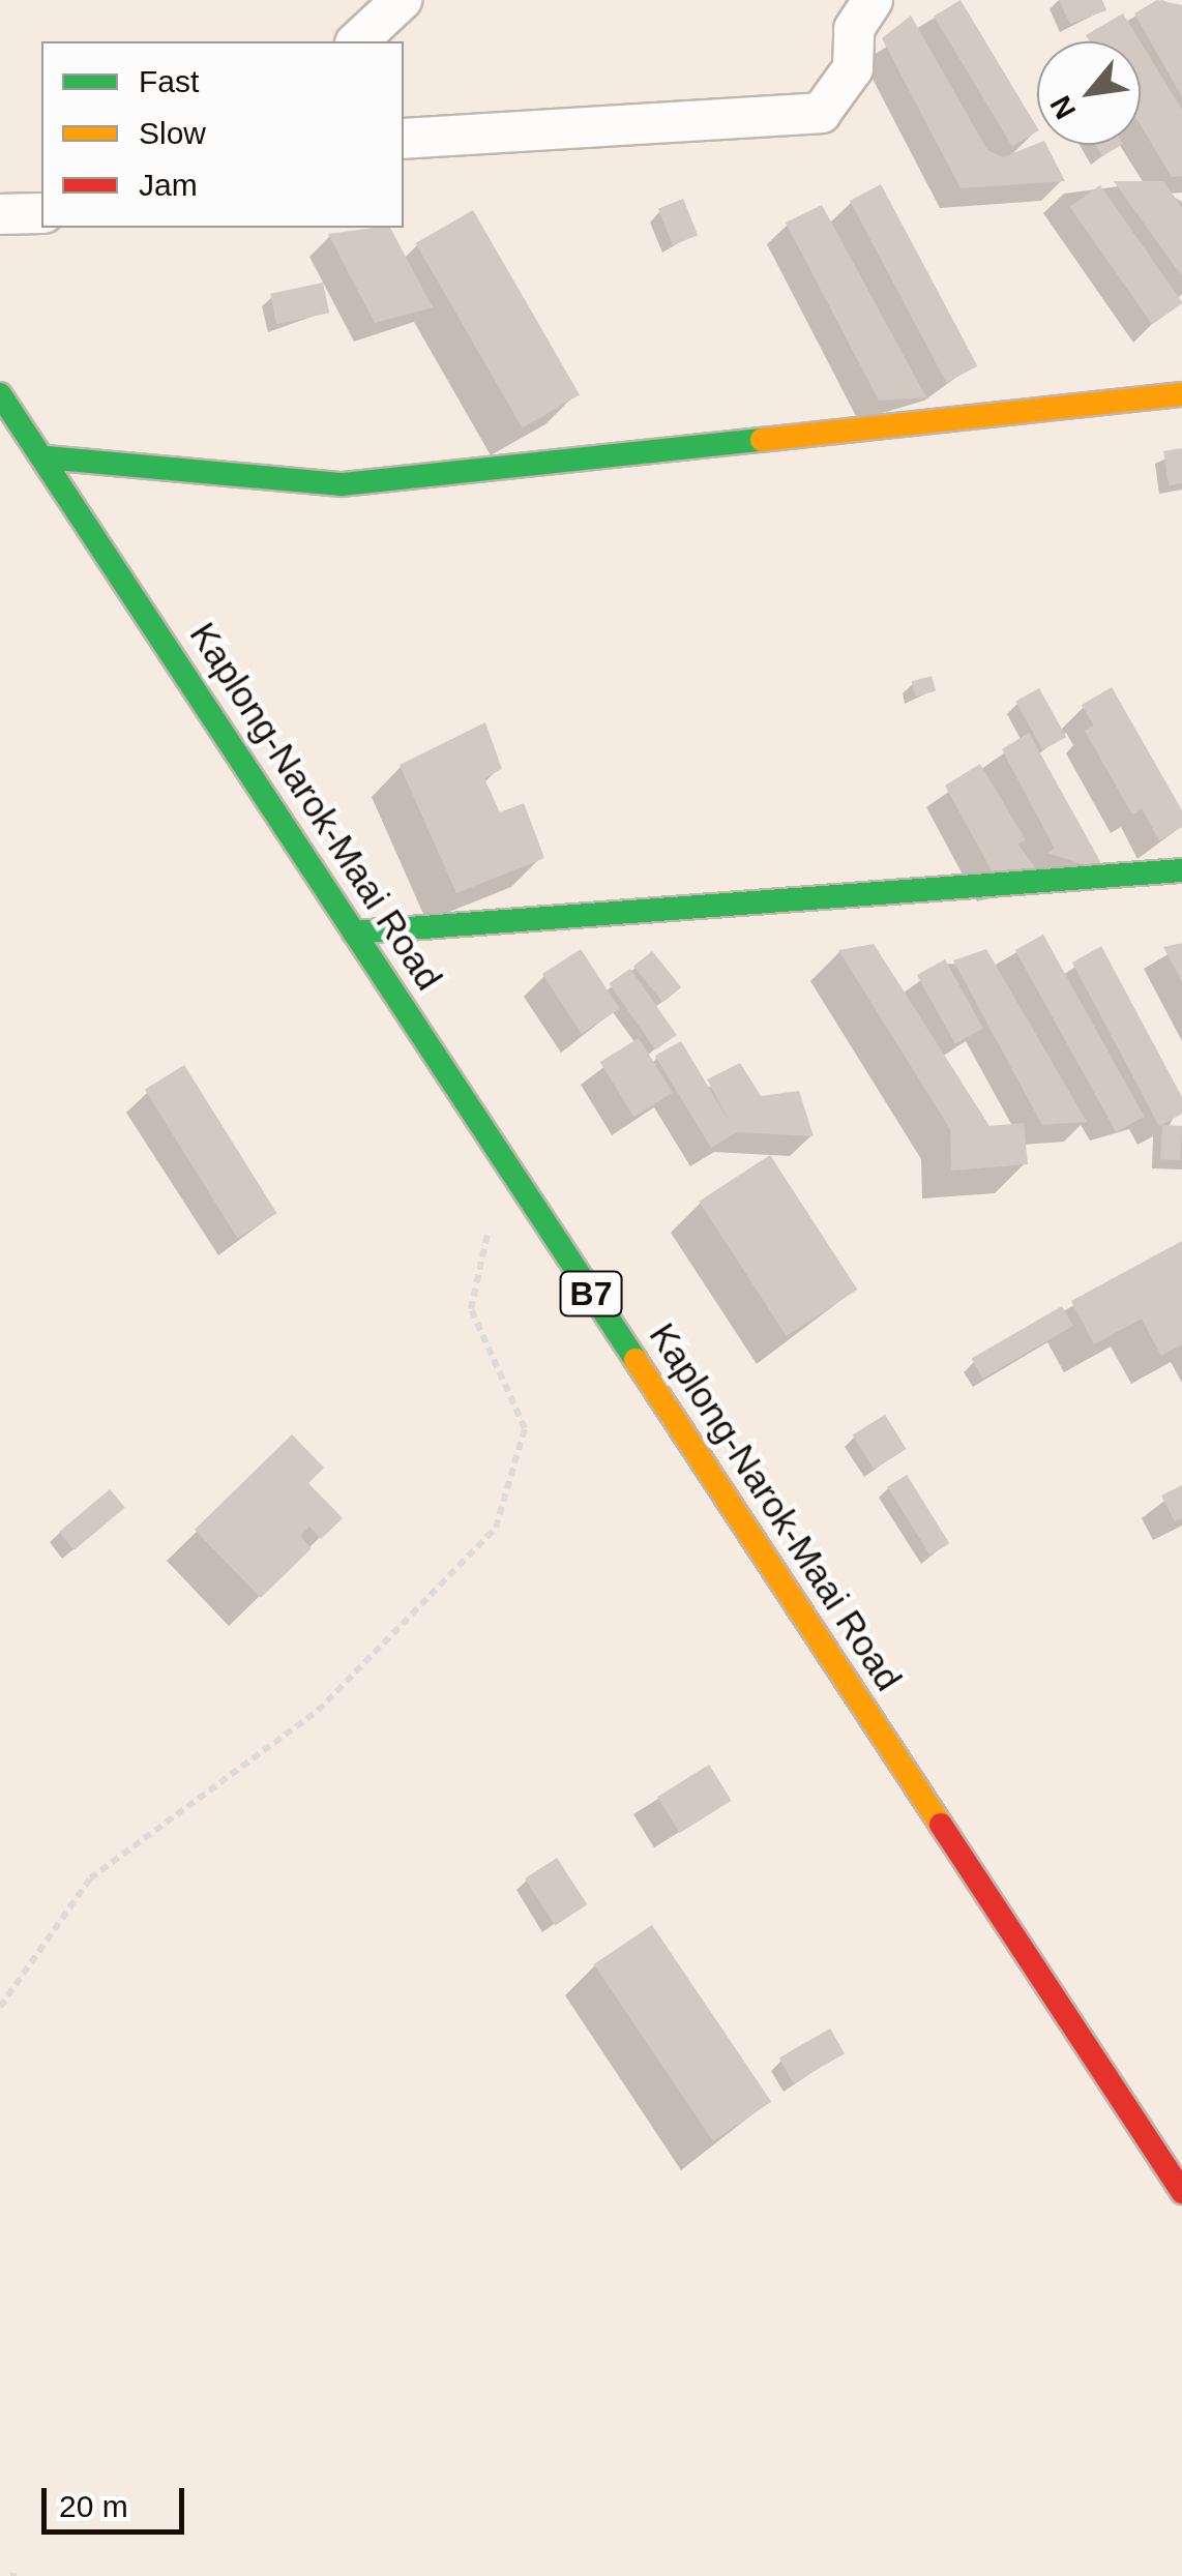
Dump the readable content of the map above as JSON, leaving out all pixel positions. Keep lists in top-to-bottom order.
{
  "streets": {
    "main road": ["Kaplong-Narok-Maai Road", "B7"]
  },
  "legend": ["Fast", "Slow", "Jam"],
  "scale_bar": "20 m",
  "north": "bottom left"
}
